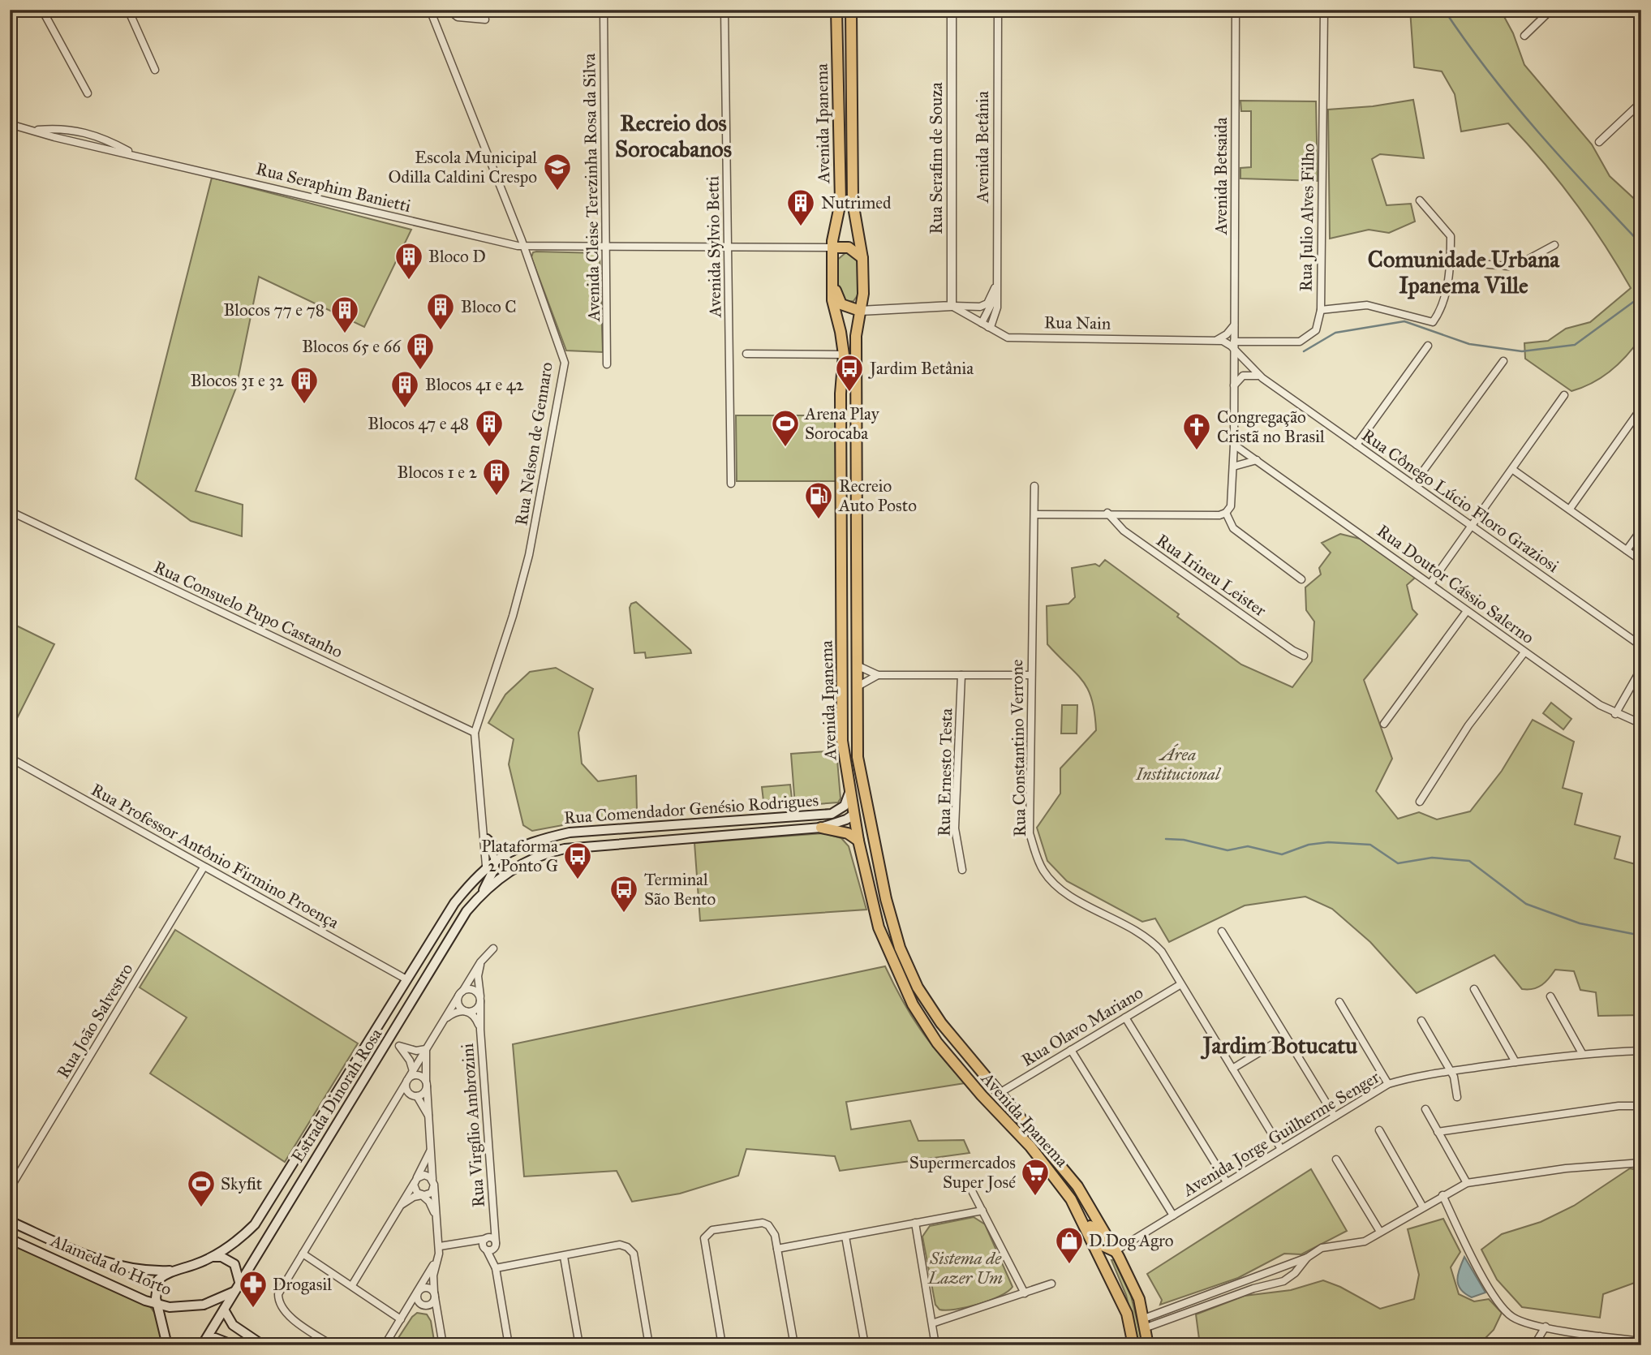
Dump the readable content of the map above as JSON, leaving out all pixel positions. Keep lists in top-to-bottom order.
{
  "streets": {
    "main road": [
      "Avenida Ipanema",
      "Rua Comendador Genésio Rodrigues",
      "Estrada Dinorah Rosa",
      "Alameda do Horto"
    ],
    "street": [
      "Avenida Betânia",
      "Rua Serafim de Souza",
      "Avenida Betsaida",
      "Rua Seraphim Banietti",
      "Avenida Cleise Terezinha Rosa da Silva",
      "Rua Julio Alves Filho",
      "Avenida Sylvio Betti",
      "Rua Nain",
      "Rua Nelson de Gennaro",
      "Rua Cônego Lúcio Floro Graziosi",
      "Rua Irineu Leister",
      "Rua Doutor Cássio Salerno",
      "Rua Consuelo Pupo Castanho",
      "Rua Constantino Verrone",
      "Rua Ernesto Testa",
      "Rua Professor Antônio Firmino Proença",
      "Rua João Salvestro",
      "Rua Olavo Mariano",
      "Rua Virgílio Ambrozini",
      "Avenida Jorge Guilherme Senger"
    ]
  },
  "crossings": [
    ["Avenida Ipanema", "Rua Seraphim Banietti"],
    ["Avenida Ipanema", "Rua Comendador Genésio Rodrigues"],
    ["Avenida Ipanema", "Rua Olavo Mariano"],
    ["Avenida Ipanema", "Avenida Jorge Guilherme Senger"],
    ["Avenida Betânia", "Rua Nain"],
    ["Rua Serafim de Souza", "Rua Nain"],
    ["Avenida Betsaida", "Rua Nain"],
    ["Avenida Betsaida", "Rua Cônego Lúcio Floro Graziosi"],
    ["Avenida Betsaida", "Rua Doutor Cássio Salerno"],
    ["Rua Seraphim Banietti", "Avenida Cleise Terezinha Rosa da Silva"],
    ["Rua Seraphim Banietti", "Avenida Sylvio Betti"],
    ["Rua Seraphim Banietti", "Rua Nelson de Gennaro"],
    ["Rua Julio Alves Filho", "Rua Nain"],
    ["Rua Nain", "Rua Cônego Lúcio Floro Graziosi"],
    ["Rua Nelson de Gennaro", "Rua Consuelo Pupo Castanho"],
    ["Rua Nelson de Gennaro", "Rua Comendador Genésio Rodrigues"],
    ["Rua Nelson de Gennaro", "Estrada Dinorah Rosa"],
    ["Rua Constantino Verrone", "Rua Olavo Mariano"],
    ["Rua Constantino Verrone", "Avenida Jorge Guilherme Senger"],
    ["Rua Comendador Genésio Rodrigues", "Estrada Dinorah Rosa"],
    ["Rua Professor Antônio Firmino Proença", "Rua João Salvestro"],
    ["Rua Professor Antônio Firmino Proença", "Estrada Dinorah Rosa"],
    ["Estrada Dinorah Rosa", "Alameda do Horto"]
  ],
  "districts": ["Recreio dos Sorocabanos", "Comunidade Urbana Ipanema Ville", "Jardim Botucatu"],
  "parks": ["Área Institucional", "Sistema de Lazer Um"],
  "places": {
    "school or university": ["Escola Municipal Odilla Caldini Crespo"],
    "building": [
      "Nutrimed",
      "Bloco D",
      "Bloco C",
      "Blocos 77 e 78",
      "Blocos 65 e 66",
      "Blocos 31 e 32",
      "Blocos 41 e 42",
      "Blocos 47 e 48",
      "Blocos 1 e 2"
    ],
    "bus stop": ["Jardim Betânia", "Plataforma 2 Ponto G", "Terminal São Bento"],
    "sports": ["Arena Play Sorocaba", "Skyfit"],
    "church": ["Congregação Cristã no Brasil"],
    "fuel station": ["Recreio Auto Posto"],
    "supermarket": ["Supermercados Super José"],
    "shop": ["D.Dog Agro"],
    "pharmacy": ["Drogasil"]
  }
}
